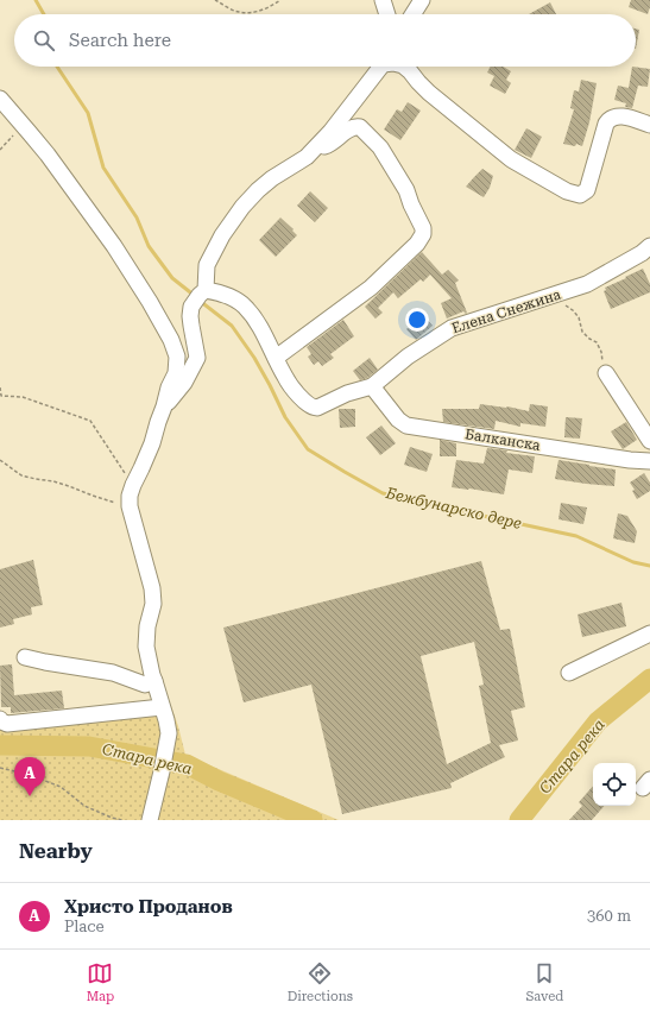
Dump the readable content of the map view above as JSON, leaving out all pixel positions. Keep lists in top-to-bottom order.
{
  "streets": {
    "street": ["Елена Снежина", "Балканска"]
  },
  "crossings": [
    ["Елена Снежина", "Балканска"]
  ],
  "water": ["Бежбунарско дере", "Стара река"],
  "page": {
    "search": "Search here",
    "pins": "A",
    "heading": "Nearby",
    "list": [
      {
        "mark": "A",
        "name": "Христо Проданов",
        "note": "Place",
        "value": "360 m"
      }
    ],
    "nav": ["Map", "Directions", "Saved"]
  }
}
